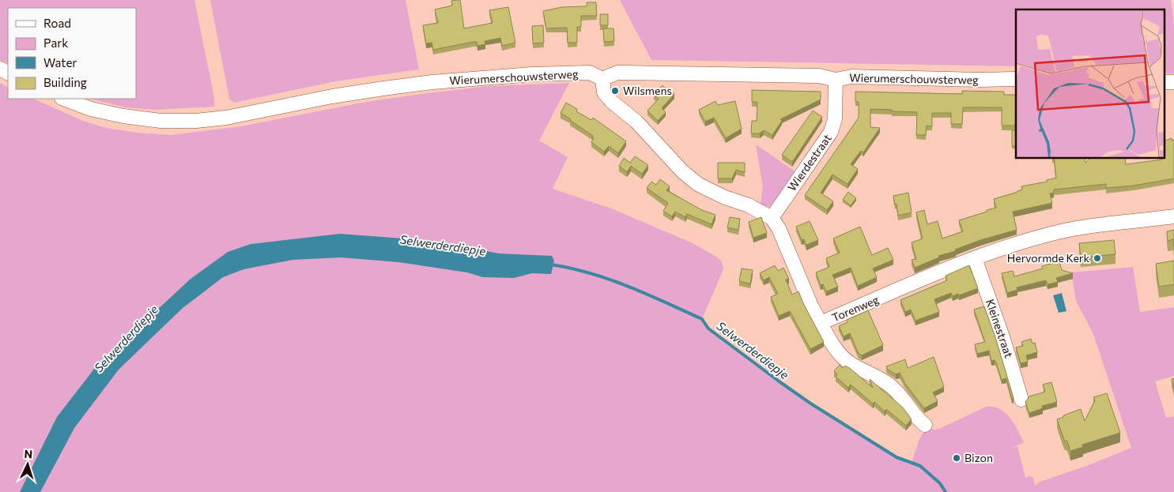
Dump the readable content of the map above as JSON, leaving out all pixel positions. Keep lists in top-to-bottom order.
{
  "streets": {
    "street": [
      "Wierumerschouwsterweg",
      "Wierdestraat",
      "Torenweg",
      "Kleinestraat"
    ]
  },
  "crossings": [
    ["Wierumerschouwsterweg", "Wierdestraat"],
    ["Wierumerschouwsterweg", "Torenweg"],
    ["Wierdestraat", "Torenweg"],
    ["Torenweg", "Kleinestraat"]
  ],
  "water": ["Selwerderdiepje"],
  "places": ["Wilsmens", "Hervormde Kerk", "Bizon"],
  "legend": [
    "Road",
    "Park",
    "Water",
    "Building"
  ],
  "north": "top"
}
